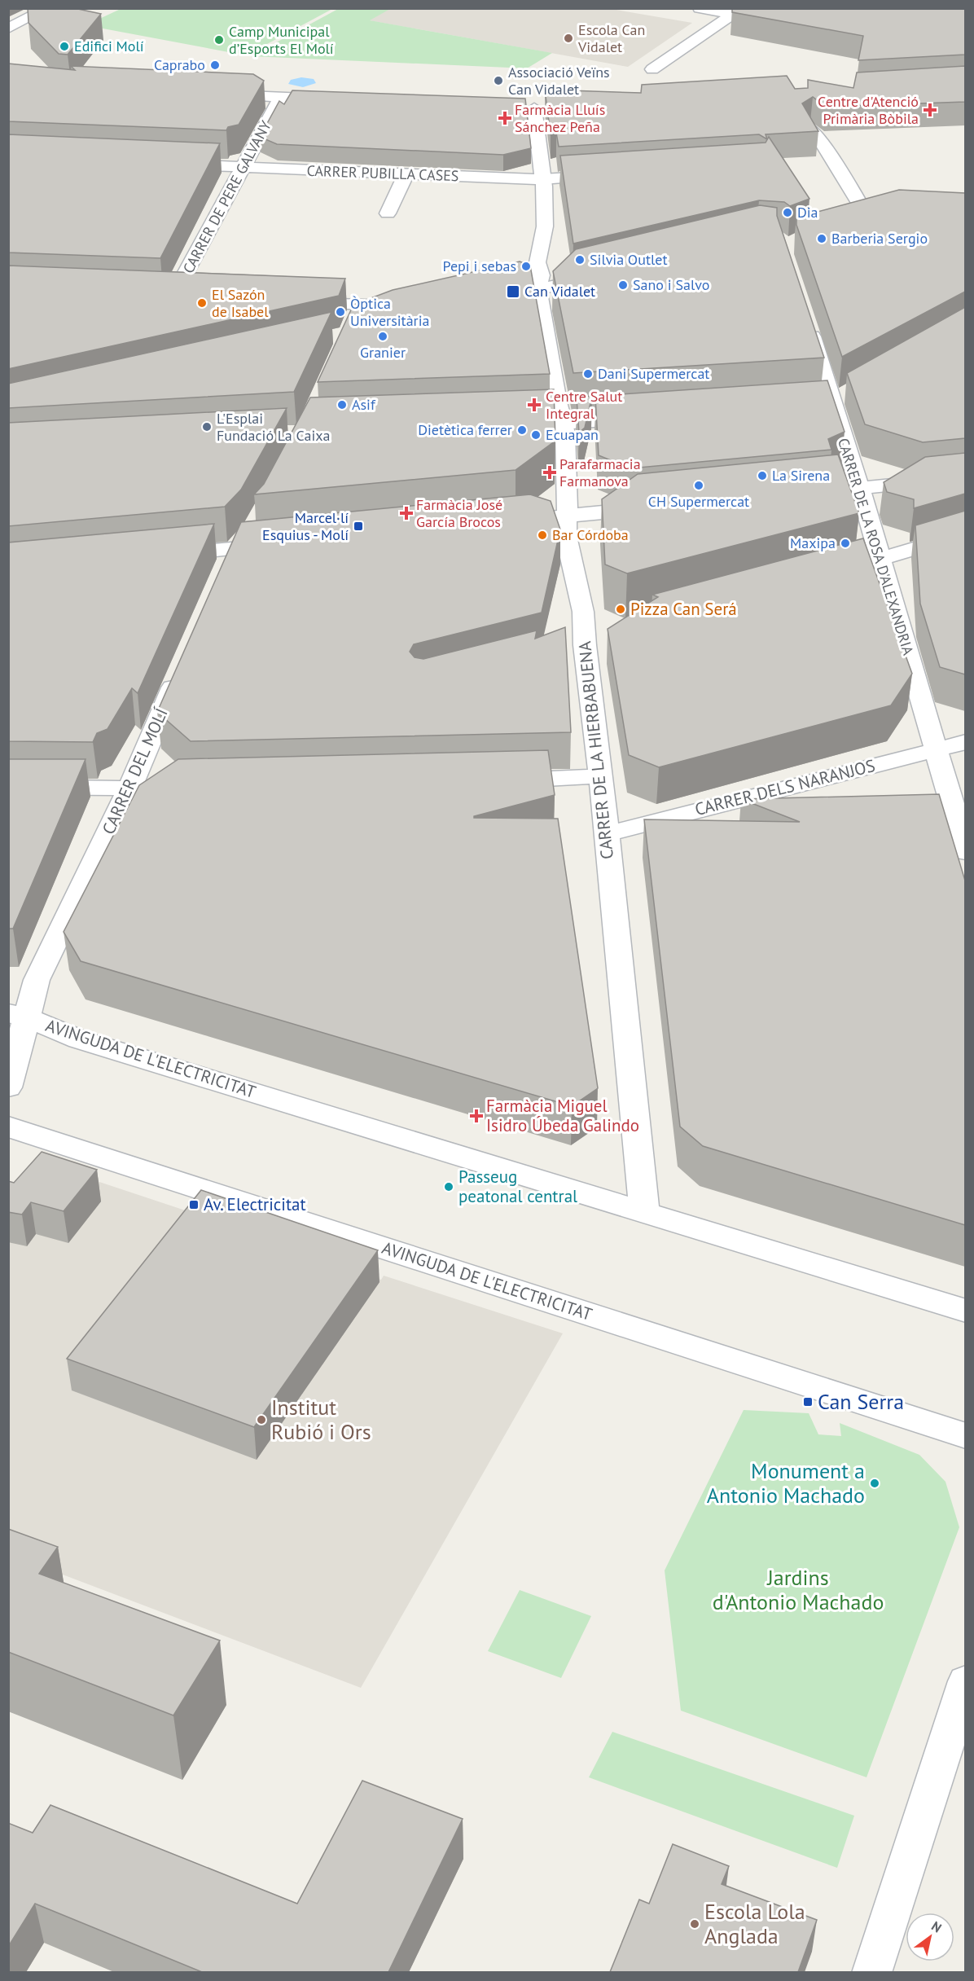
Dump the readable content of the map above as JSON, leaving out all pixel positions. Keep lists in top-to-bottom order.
{
  "streets": {
    "street": [
      "CARRER PUBILLA CASES",
      "CARRER DE PERE GALVANY",
      "CARRER DE LA ROSA D'ALEXANDRIA",
      "CARRER DE LA HIERBABUENA",
      "CARRER DEL MOLÍ",
      "CARRER DELS NARANJOS",
      "AVINGUDA DE L'ELECTRICITAT"
    ]
  },
  "crossings": [
    ["CARRER PUBILLA CASES", "CARRER DE PERE GALVANY"],
    ["CARRER PUBILLA CASES", "CARRER DE LA HIERBABUENA"],
    ["CARRER DE LA ROSA D'ALEXANDRIA", "CARRER DELS NARANJOS"],
    ["CARRER DE LA HIERBABUENA", "CARRER DELS NARANJOS"],
    ["CARRER DE LA HIERBABUENA", "AVINGUDA DE L'ELECTRICITAT"],
    ["CARRER DEL MOLÍ", "AVINGUDA DE L'ELECTRICITAT"]
  ],
  "parks": ["Jardins d'Antonio Machado"],
  "places": {
    "other": [
      "Escola Can Vidalet",
      "Camp Municipal d’Esports El Molí",
      "Edifici Molí",
      "Caprabo",
      "Associació Veïns Can Vidalet",
      "Dia",
      "Barberia Sergio",
      "Silvia Outlet",
      "Pepi i sebas",
      "Sano i Salvo",
      "El Sazón de Isabel",
      "Òptica Universitària",
      "Granier",
      "Dani Supermercat",
      "Asif",
      "L'Esplai Fundació La Caixa",
      "Dietètica ferrer",
      "Ecuapan",
      "La Sirena",
      "CH Supermercat",
      "Bar Córdoba",
      "Maxipa",
      "Pizza Can Será",
      "Passeug peatonal central",
      "Institut Rubió i Ors",
      "Monument a Antonio Machado",
      "Escola Lola Anglada"
    ],
    "health": [
      "Centre d'Atenció Primària Bòbila",
      "Farmàcia Lluís Sánchez Peña",
      "Centre Salut Integral",
      "Parafarmacia Farmanova",
      "Farmàcia José García Brocos",
      "Farmàcia Miguel Isidro Úbeda Galindo"
    ],
    "transit": [
      "Can Vidalet",
      "Marcel·lí Esquius - Molí",
      "Av. Electricitat",
      "Can Serra"
    ]
  },
  "north": "top right"
}
